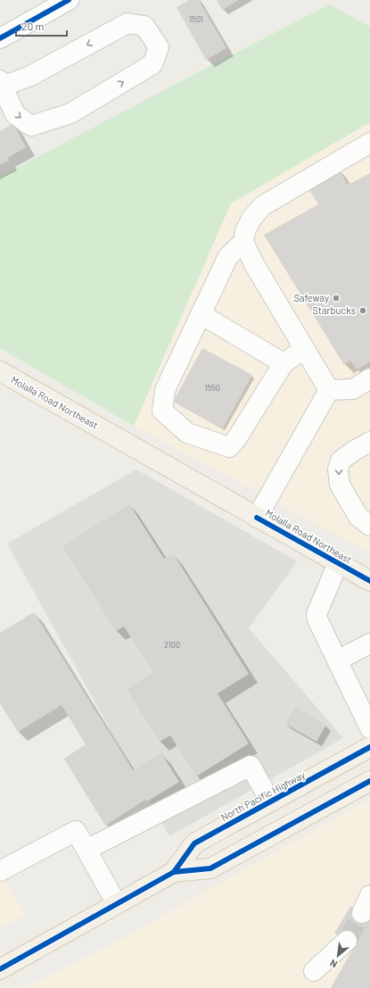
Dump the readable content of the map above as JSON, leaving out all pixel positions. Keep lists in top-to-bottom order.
{
  "streets": {
    "main road": ["Molalla Road Northeast", "North Pacific Highway"]
  },
  "places": ["Safeway", "Starbucks"],
  "house_numbers": ["1501", "1550", "2100"],
  "scale_bar": "20 m",
  "north": "bottom left"
}
